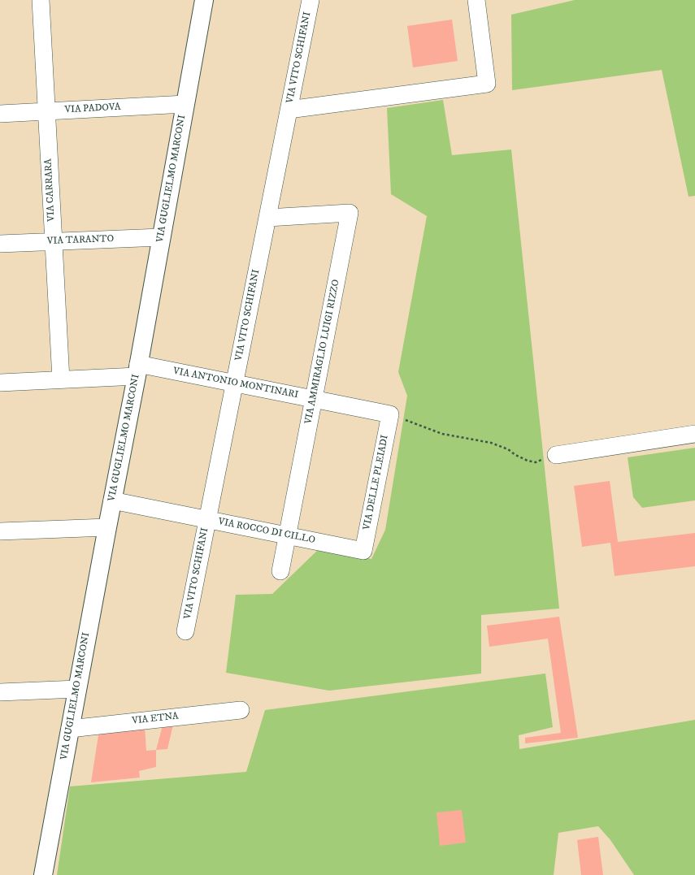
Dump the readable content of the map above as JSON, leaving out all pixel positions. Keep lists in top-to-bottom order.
{
  "streets": {
    "main road": ["VIA GUGLIELMO MARCONI"],
    "street": [
      "VIA VITO SCHIFANI",
      "VIA PADOVA",
      "VIA CARRARA",
      "VIA TARANTO",
      "VIA AMMIRAGLIO LUIGI RIZZO",
      "VIA ANTONIO MONTINARI",
      "VIA DELLE PLEIADI",
      "VIA ROCCO DI CILLO",
      "VIA ETNA"
    ]
  },
  "crossings": [
    ["VIA VITO SCHIFANI", "VIA AMMIRAGLIO LUIGI RIZZO"],
    ["VIA VITO SCHIFANI", "VIA ANTONIO MONTINARI"],
    ["VIA VITO SCHIFANI", "VIA ROCCO DI CILLO"],
    ["VIA PADOVA", "VIA GUGLIELMO MARCONI"],
    ["VIA PADOVA", "VIA CARRARA"],
    ["VIA GUGLIELMO MARCONI", "VIA TARANTO"],
    ["VIA GUGLIELMO MARCONI", "VIA ANTONIO MONTINARI"],
    ["VIA GUGLIELMO MARCONI", "VIA ROCCO DI CILLO"],
    ["VIA GUGLIELMO MARCONI", "VIA ETNA"],
    ["VIA CARRARA", "VIA TARANTO"],
    ["VIA CARRARA", "VIA ANTONIO MONTINARI"],
    ["VIA AMMIRAGLIO LUIGI RIZZO", "VIA ANTONIO MONTINARI"],
    ["VIA AMMIRAGLIO LUIGI RIZZO", "VIA ROCCO DI CILLO"],
    ["VIA ANTONIO MONTINARI", "VIA DELLE PLEIADI"],
    ["VIA DELLE PLEIADI", "VIA ROCCO DI CILLO"]
  ]
}
